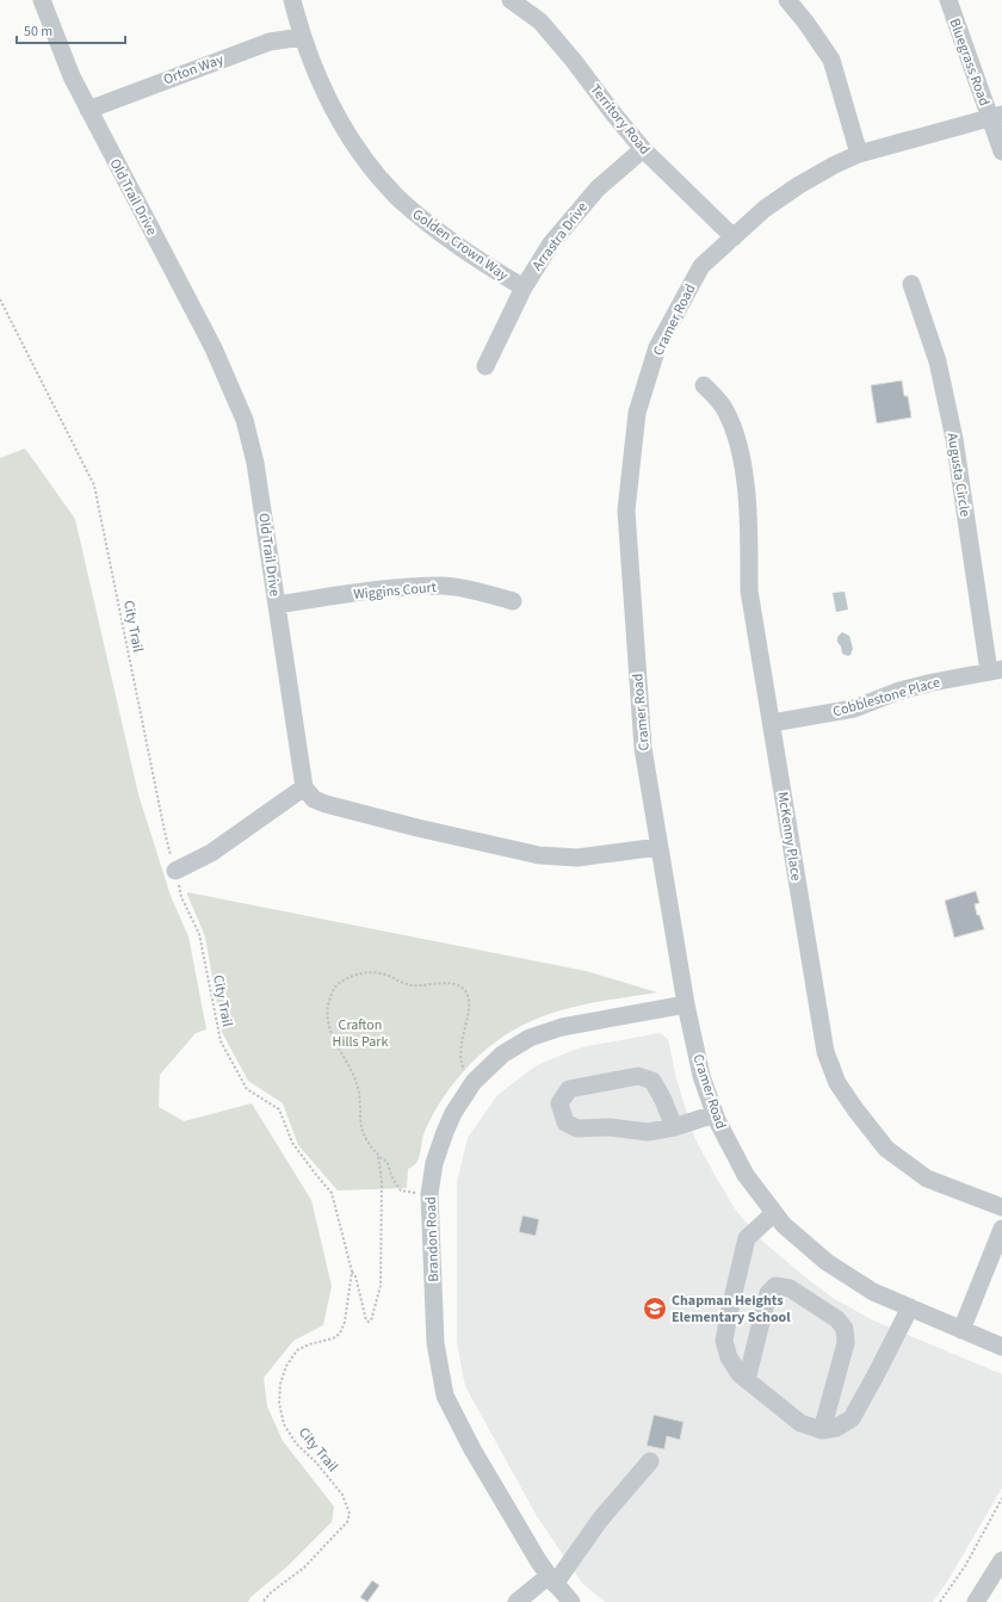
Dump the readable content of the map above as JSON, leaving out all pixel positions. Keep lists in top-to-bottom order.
{
  "streets": {
    "street": [
      "Bluegrass Road",
      "Orton Way",
      "Territory Road",
      "Old Trail Drive",
      "Arrastra Drive",
      "Golden Crown Way",
      "Cramer Road",
      "Augusta Circle",
      "Wiggins Court",
      "Cobblestone Place",
      "McKenny Place",
      "Brandon Road"
    ],
    "path": ["City Trail"]
  },
  "crossings": [
    ["Bluegrass Road", "Cramer Road"],
    ["Orton Way", "Old Trail Drive"],
    ["Orton Way", "Golden Crown Way"],
    ["Territory Road", "Arrastra Drive"],
    ["Territory Road", "Cramer Road"],
    ["Old Trail Drive", "Wiggins Court"],
    ["Arrastra Drive", "Golden Crown Way"],
    ["Cramer Road", "Brandon Road"],
    ["Augusta Circle", "Cobblestone Place"],
    ["Cobblestone Place", "McKenny Place"]
  ],
  "parks": ["Crafton Hills Park"],
  "places": {
    "school or university": ["Chapman Heights Elementary School"]
  },
  "scale_bar": "50 m"
}
